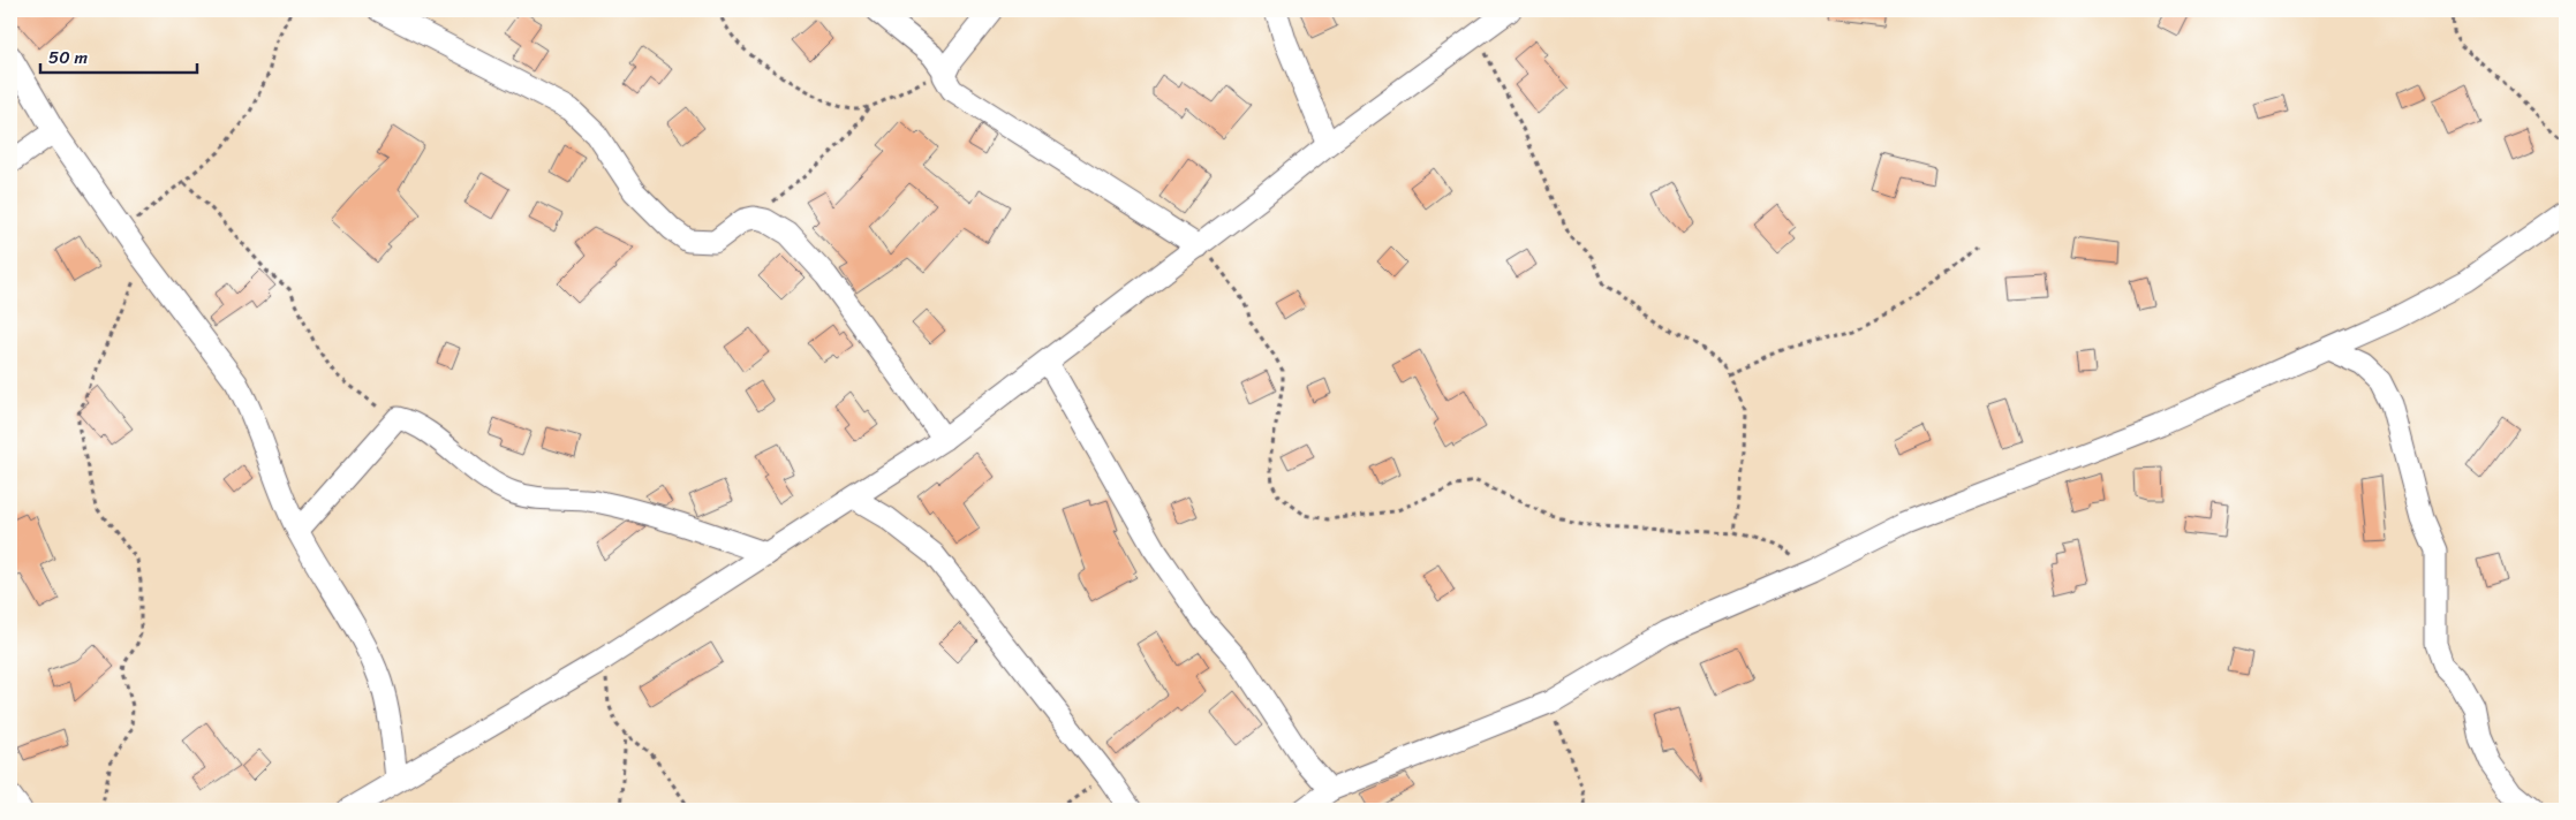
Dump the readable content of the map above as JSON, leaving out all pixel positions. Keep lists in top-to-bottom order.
{
  "scale_bar": "50 m"
}
